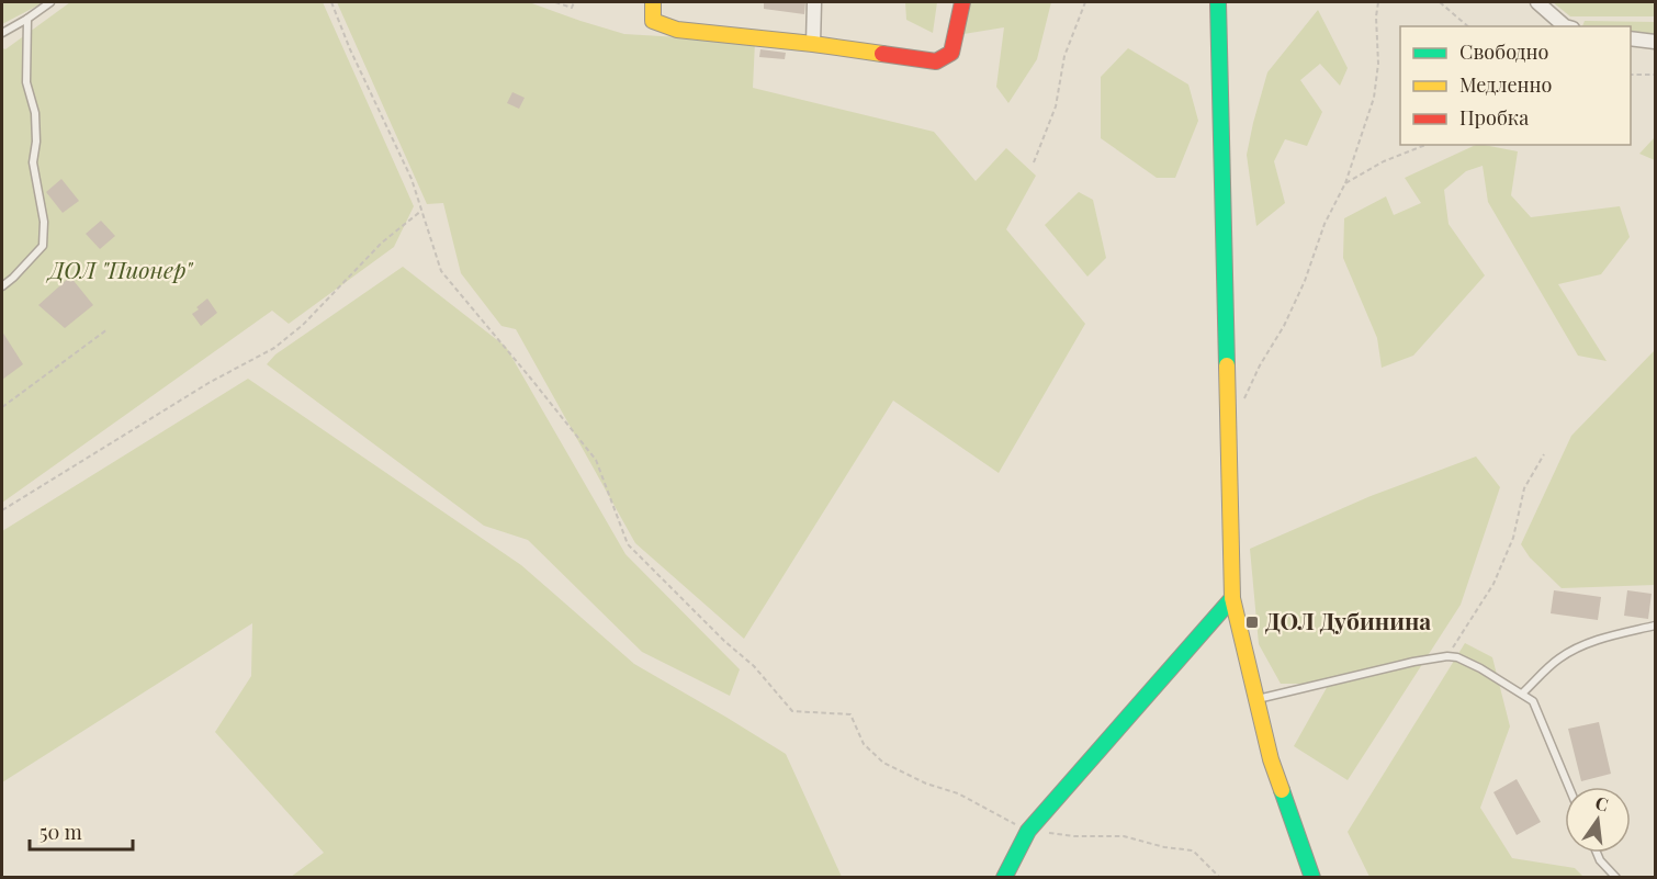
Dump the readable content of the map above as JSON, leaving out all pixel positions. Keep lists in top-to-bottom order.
{
  "parks": ["ДОЛ \"Пионер\""],
  "places": {
    "transit": ["ДОЛ Дубинина"]
  },
  "legend": ["Свободно", "Медленно", "Пробка"],
  "scale_bar": "50 m",
  "north": "top"
}
